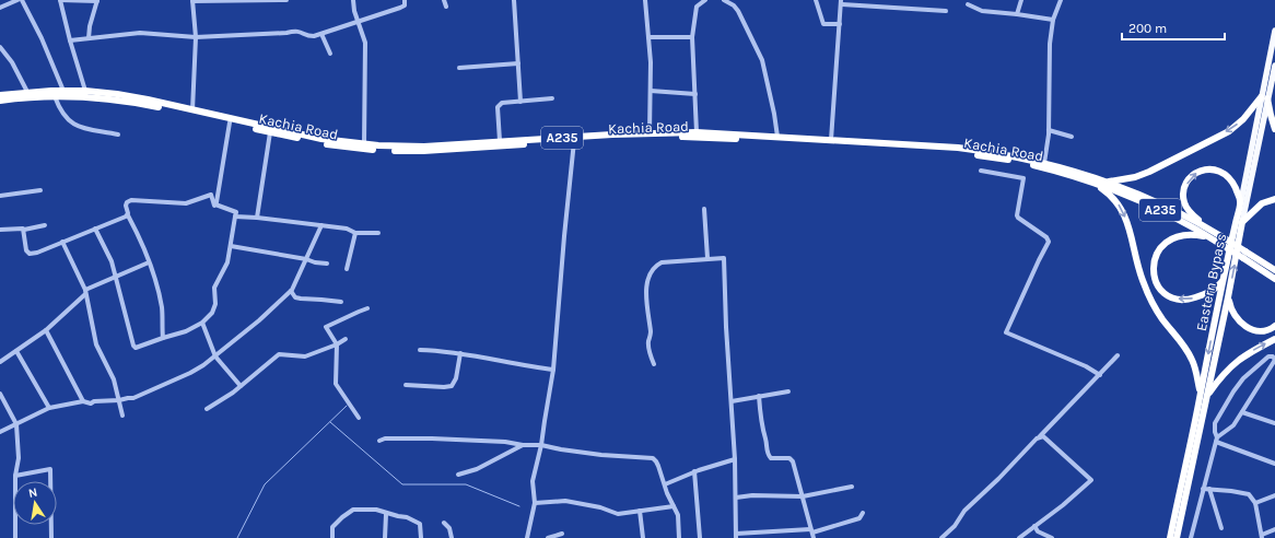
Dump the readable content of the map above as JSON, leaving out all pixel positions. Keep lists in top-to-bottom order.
{
  "streets": {
    "highway": ["Kachia Road", "A235", "Eastern Bypass"]
  },
  "crossings": [
    ["Kachia Road", "A235"]
  ],
  "scale_bar": "200 m",
  "north": "top"
}
